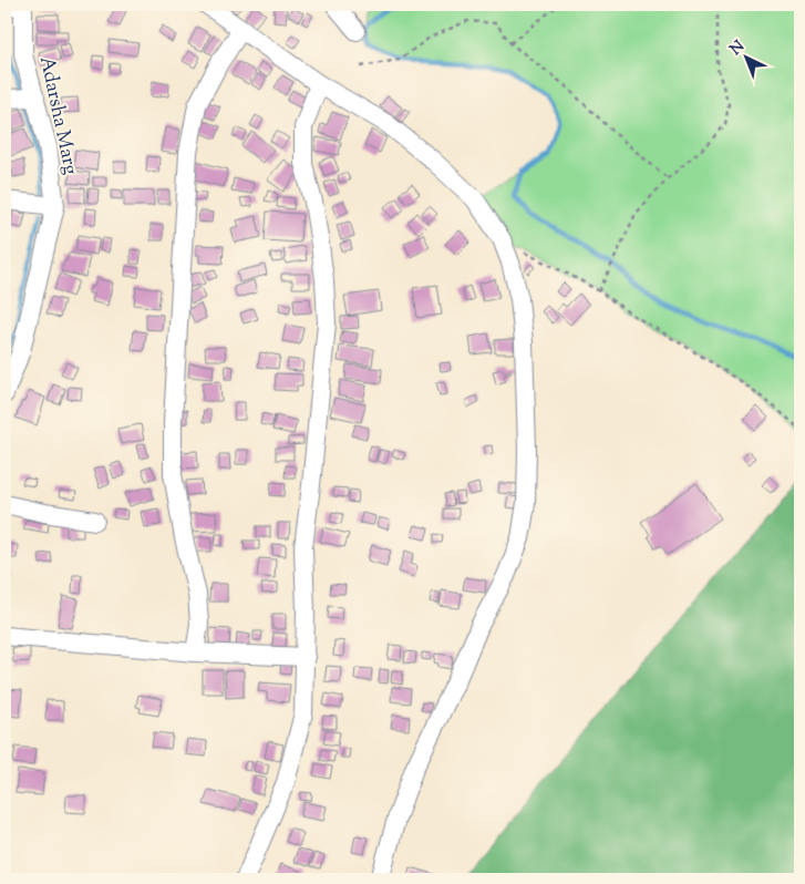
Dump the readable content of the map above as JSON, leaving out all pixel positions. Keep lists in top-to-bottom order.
{
  "streets": {
    "street": ["Adarsha Marg"]
  },
  "north": "top left"
}
